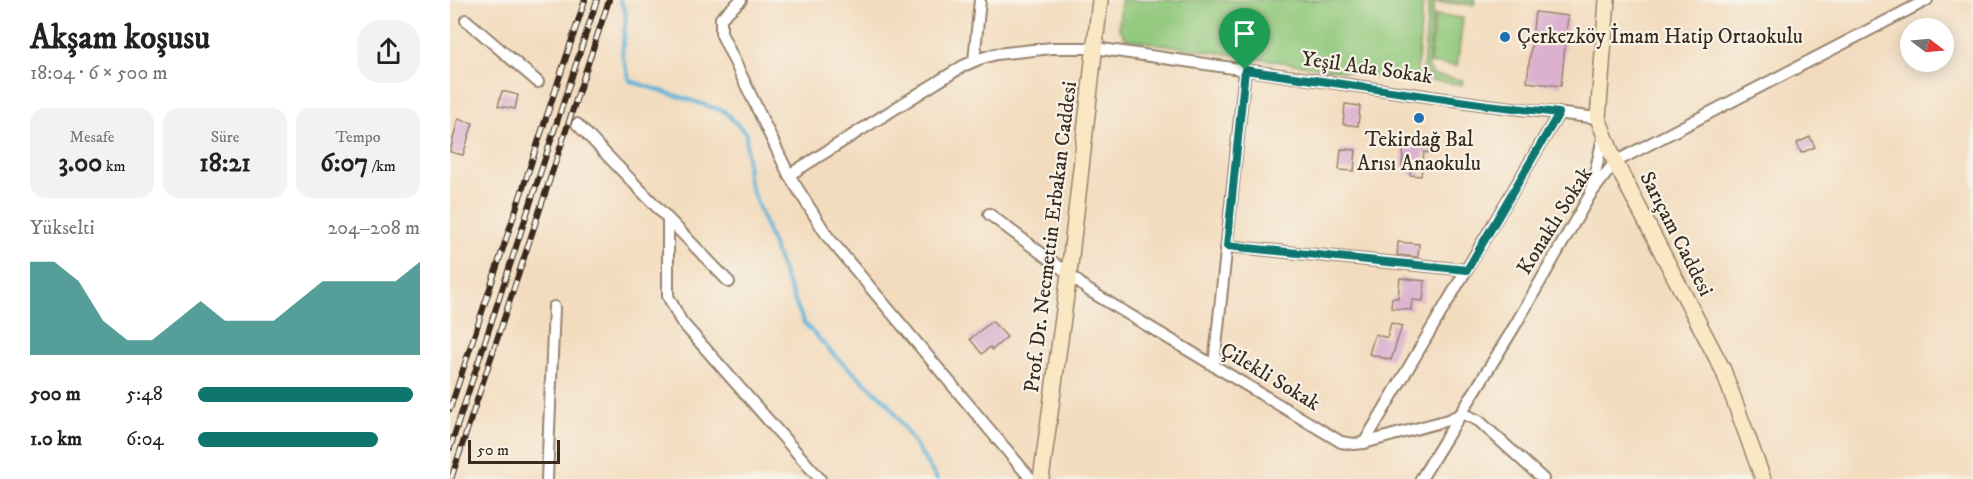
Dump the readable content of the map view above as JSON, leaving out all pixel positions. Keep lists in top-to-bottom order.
{
  "streets": {
    "street": [
      "Yeşil Ada Sokak",
      "Konaklı Sokak",
      "Sarıçam Caddesi",
      "Prof. Dr. Necmettin Erbakan Caddesi",
      "Çilekli Sokak"
    ]
  },
  "crossings": [
    ["Yeşil Ada Sokak", "Sarıçam Caddesi"],
    ["Yeşil Ada Sokak", "Prof. Dr. Necmettin Erbakan Caddesi"],
    ["Konaklı Sokak", "Sarıçam Caddesi"],
    ["Konaklı Sokak", "Çilekli Sokak"],
    ["Prof. Dr. Necmettin Erbakan Caddesi", "Çilekli Sokak"]
  ],
  "places": ["Çerkezköy İmam Hatip Ortaokulu", "Tekirdağ Bal Arısı Anaokulu"],
  "scale_bar": "50 m",
  "north": "right",
  "page": {
    "heading": ["Akşam koşusu", "18:04 · 6 × 500 m"],
    "stats": [
      ["Mesafe", "3.00 km"],
      ["Süre", "18:21"],
      ["Tempo", "6:07 /km"]
    ],
    "chart": ["Yükselti", "204–208 m"],
    "list": [
      {
        "name": "500 m",
        "note": "5:48"
      },
      {
        "name": "1.0 km",
        "note": "6:04"
      }
    ],
    "scale": "50 m"
  }
}
